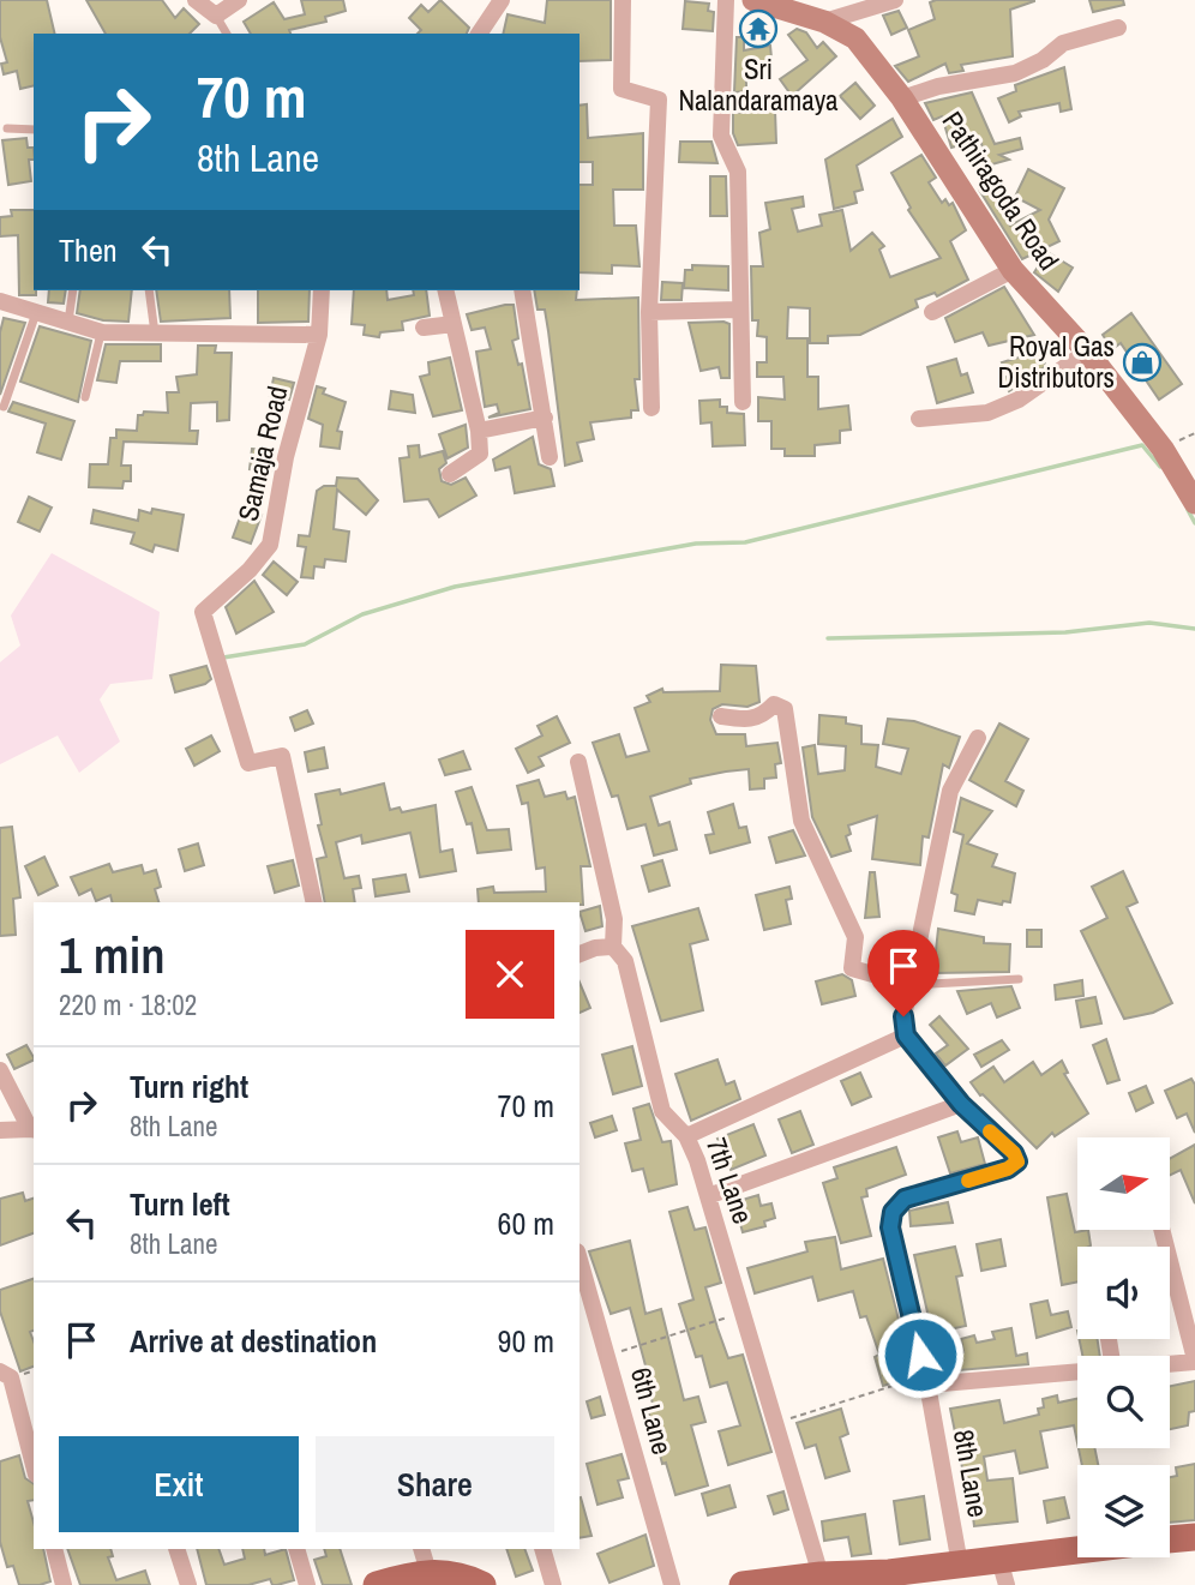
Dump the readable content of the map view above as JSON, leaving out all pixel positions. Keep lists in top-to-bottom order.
{
  "streets": {
    "street": [
      "Pathiragoda Road",
      "Samaja Road",
      "7th Lane",
      "6th Lane",
      "8th Lane"
    ]
  },
  "places": {
    "temple": ["Sri Nalandaramaya"],
    "shop": ["Royal Gas Distributors"]
  },
  "north": "right",
  "page": {
    "turn": ["70 m", "8th Lane"],
    "then": "Then",
    "heading": ["1 min", "220 m · 18:02"],
    "list": [
      {
        "name": "Turn right",
        "note": "8th Lane",
        "value": "70 m"
      },
      {
        "name": "Turn left",
        "note": "8th Lane",
        "value": "60 m"
      },
      {
        "name": "Arrive at destination",
        "value": "90 m"
      }
    ],
    "buttons": ["Exit", "Share"]
  }
}
